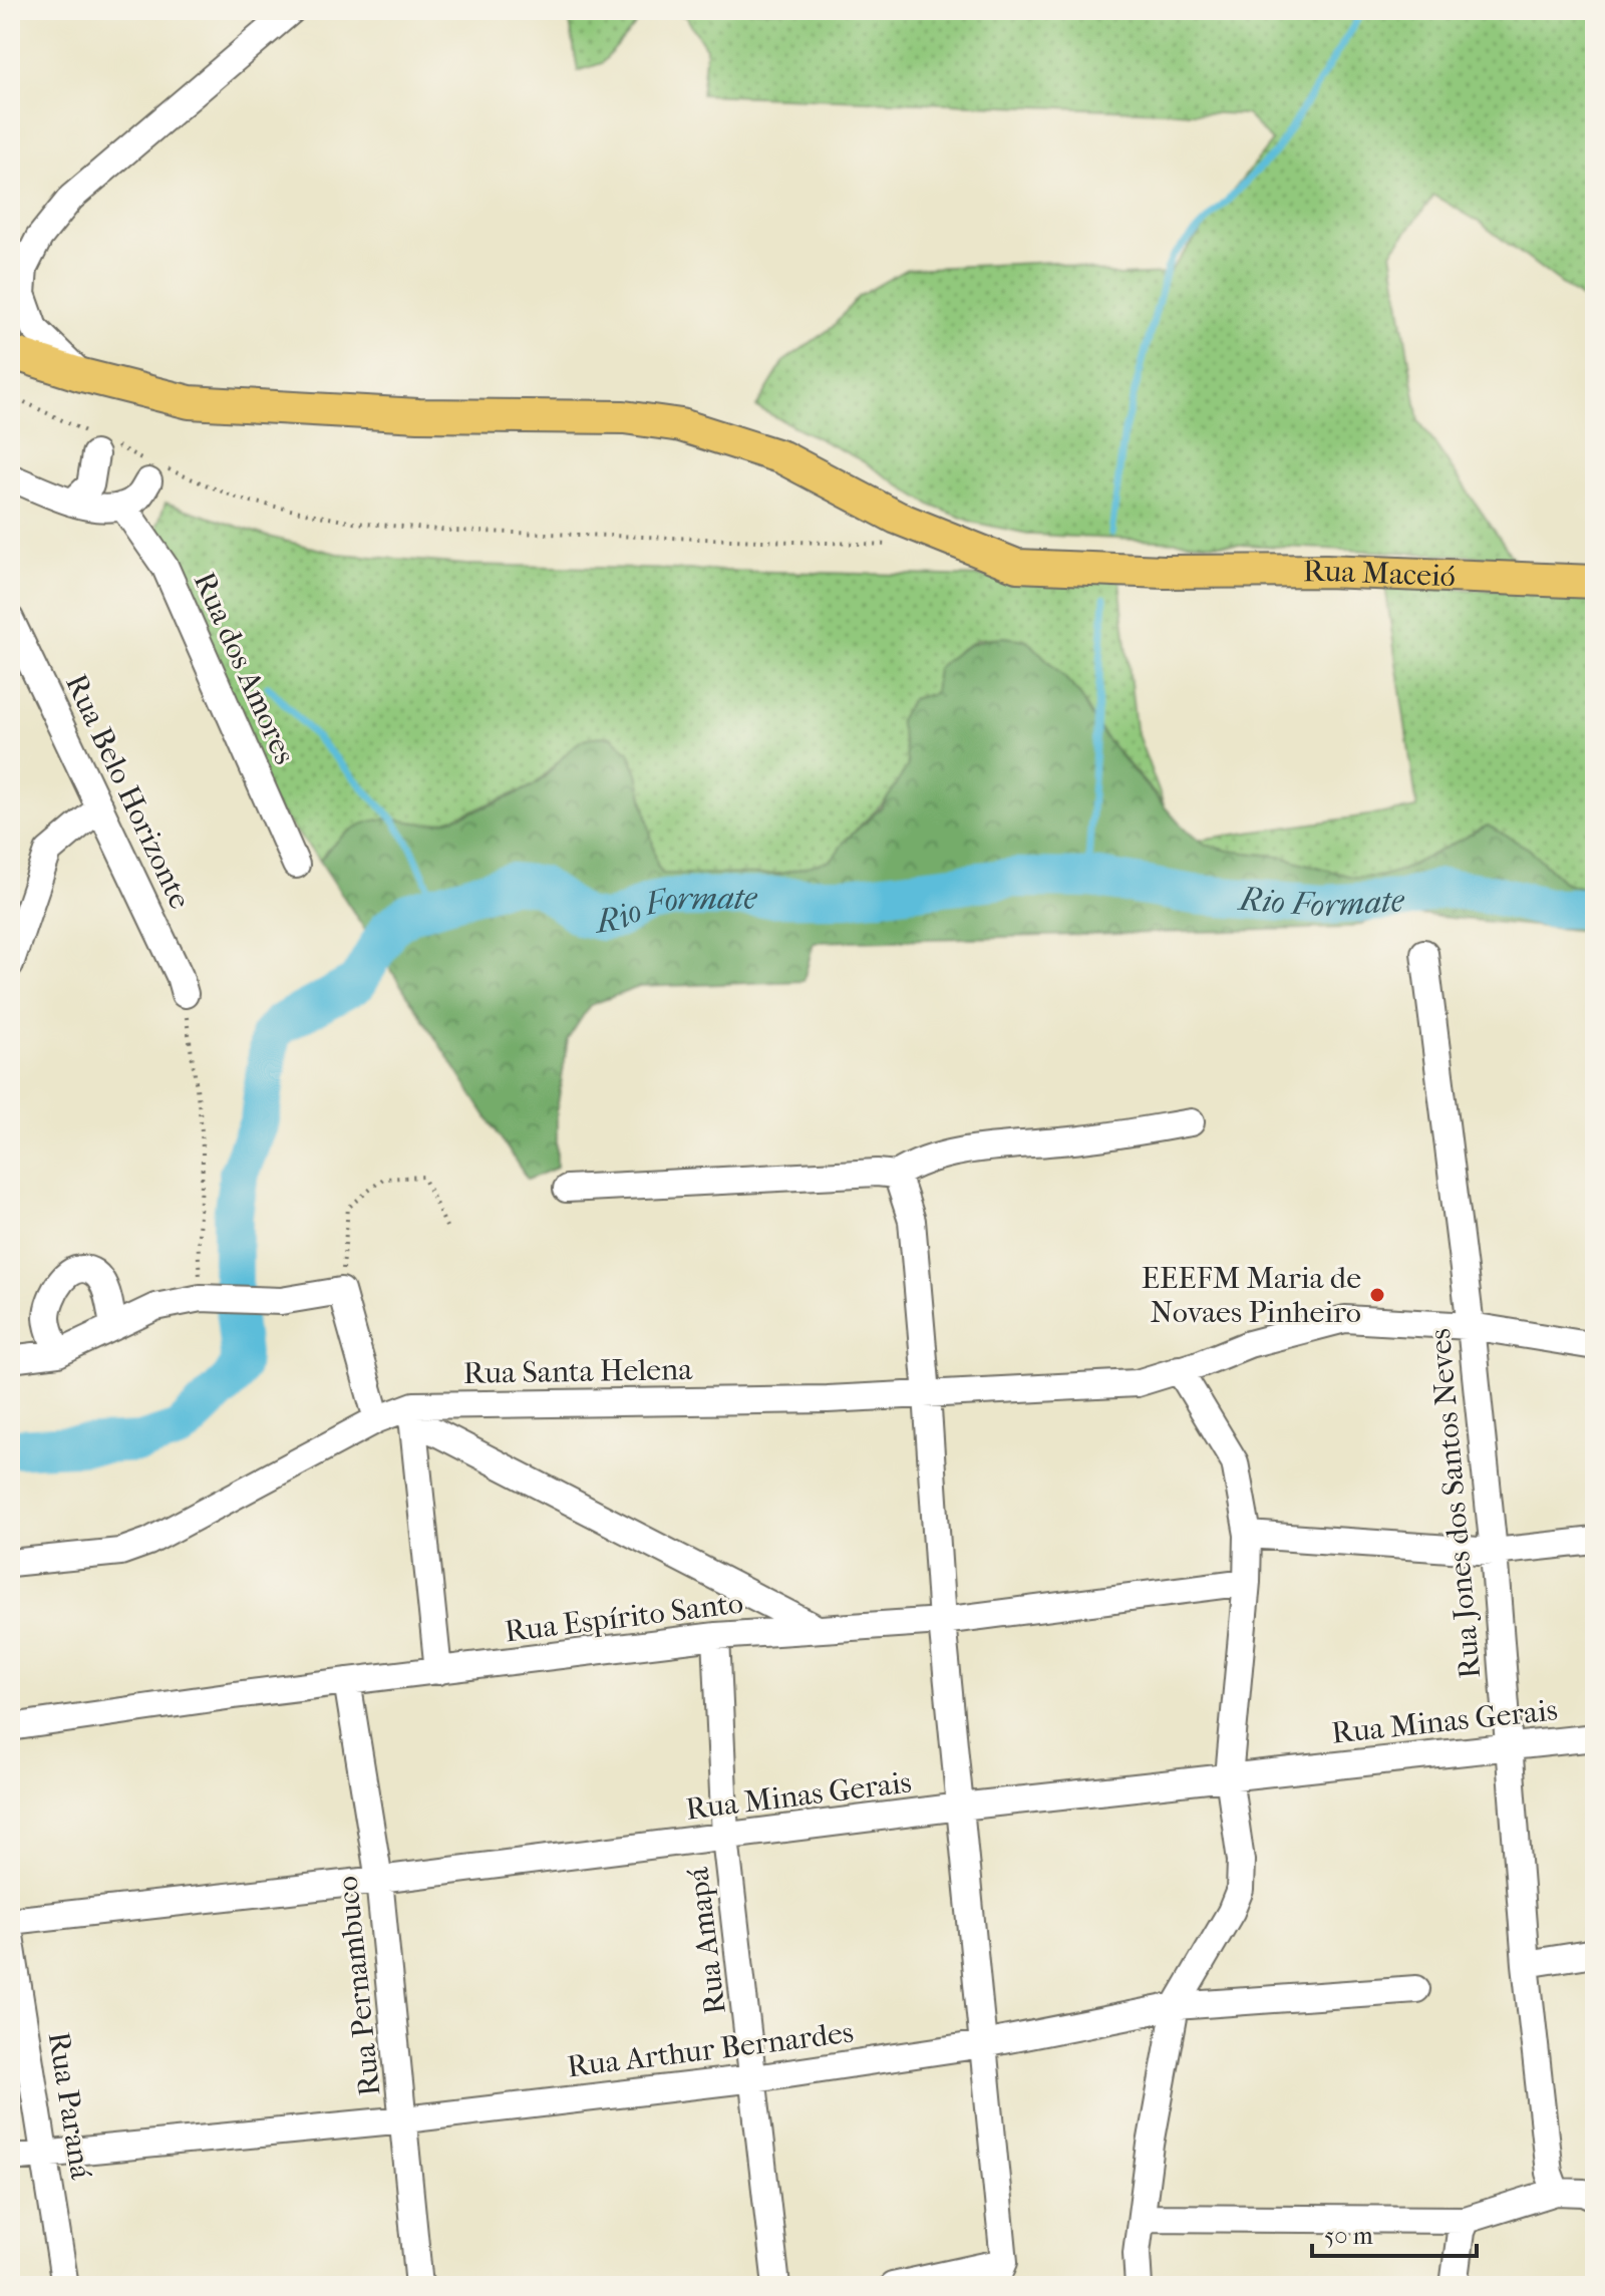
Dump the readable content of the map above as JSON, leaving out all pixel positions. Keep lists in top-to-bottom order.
{
  "streets": {
    "main road": ["Rua Maceió"],
    "street": [
      "Rua dos Amores",
      "Rua Belo Horizonte",
      "Rua Santa Helena",
      "Rua Jones dos Santos Neves",
      "Rua Espírito Santo",
      "Rua Minas Gerais",
      "Rua Amapá",
      "Rua Pernambuco",
      "Rua Arthur Bernardes",
      "Rua Paraná"
    ]
  },
  "crossings": [
    ["Rua Santa Helena", "Rua Jones dos Santos Neves"],
    ["Rua Jones dos Santos Neves", "Rua Minas Gerais"],
    ["Rua Espírito Santo", "Rua Amapá"],
    ["Rua Espírito Santo", "Rua Pernambuco"],
    ["Rua Minas Gerais", "Rua Amapá"],
    ["Rua Minas Gerais", "Rua Pernambuco"],
    ["Rua Amapá", "Rua Arthur Bernardes"],
    ["Rua Pernambuco", "Rua Arthur Bernardes"],
    ["Rua Arthur Bernardes", "Rua Paraná"]
  ],
  "water": ["Rio Formate"],
  "places": ["EEEFM Maria de Novaes Pinheiro"],
  "scale_bar": "50 m"
}
